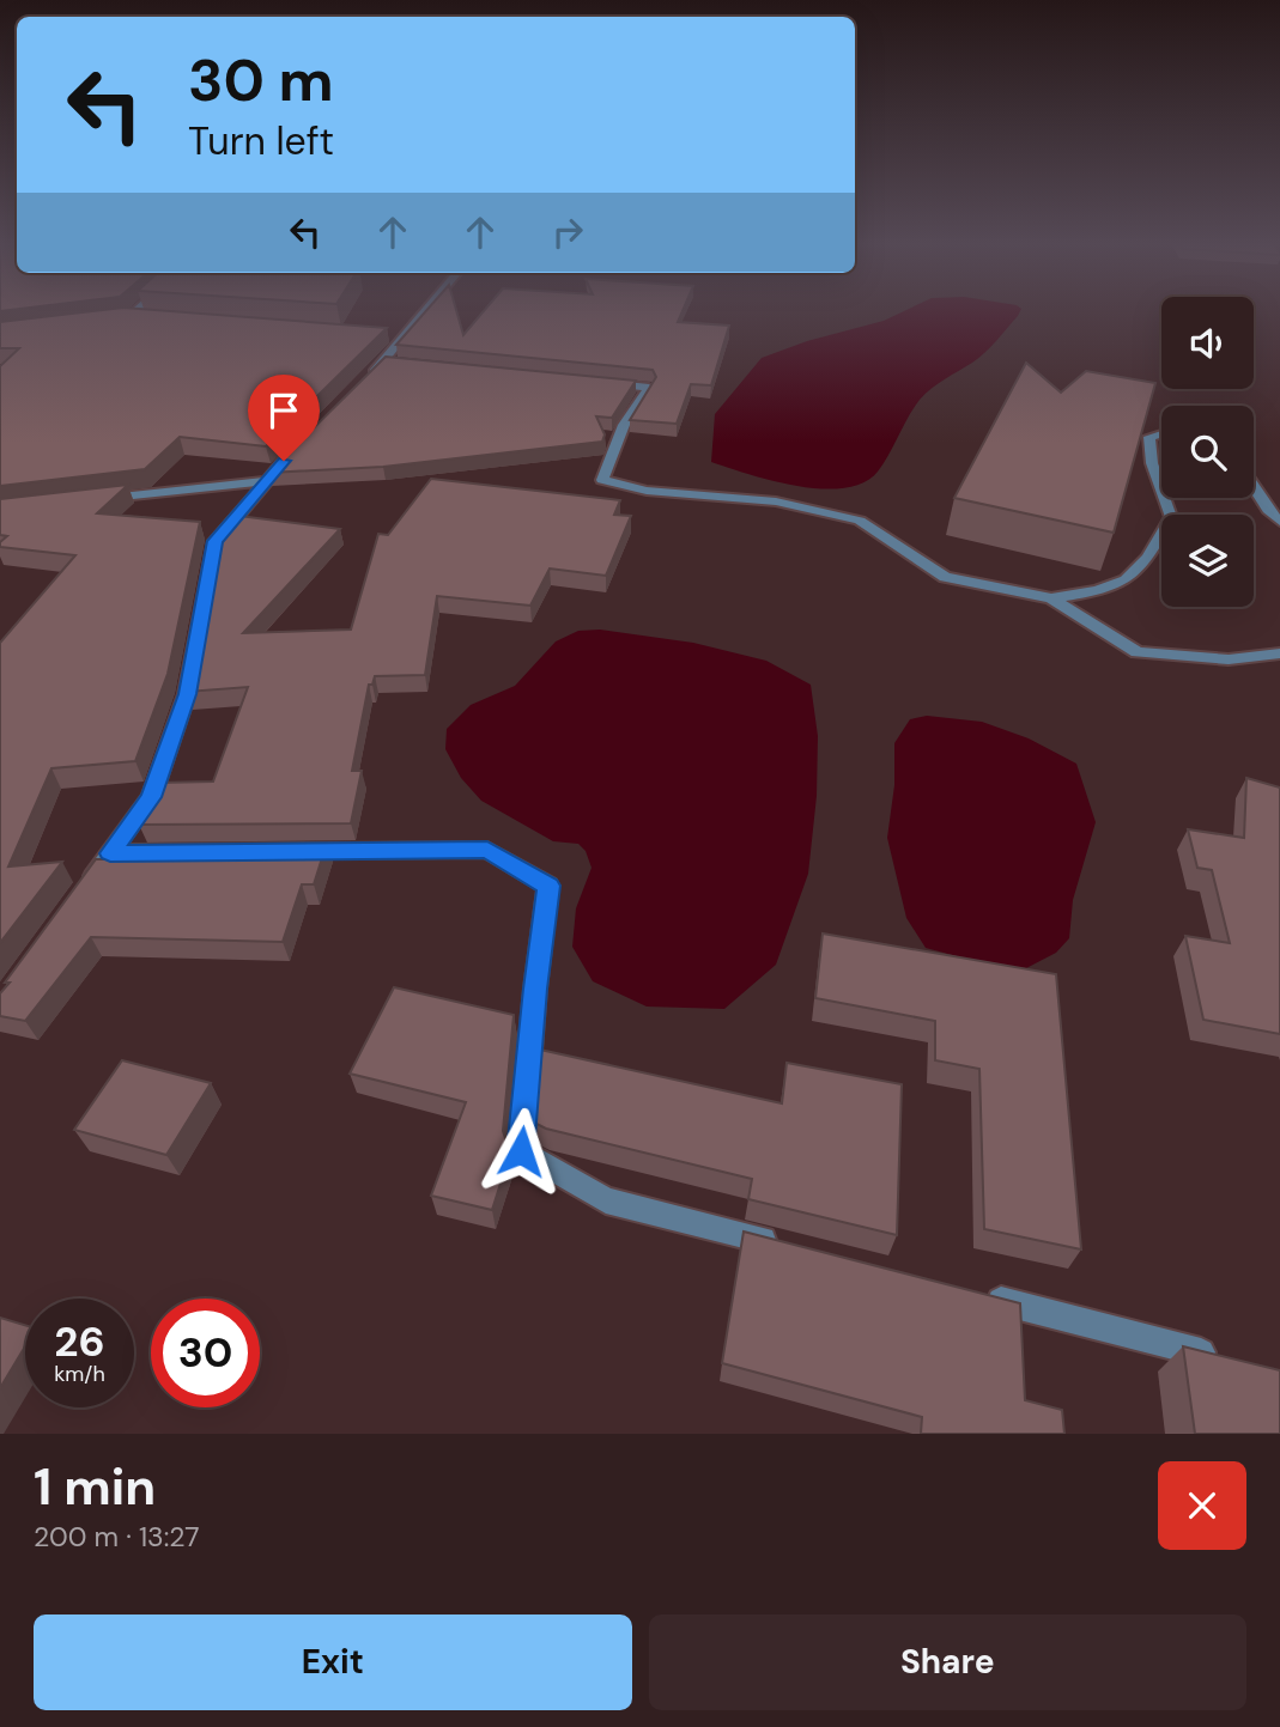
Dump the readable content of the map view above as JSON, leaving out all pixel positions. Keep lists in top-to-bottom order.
{
  "page": {
    "turn": ["30 m", "Turn left"],
    "speed": "26 km/h",
    "limit": "30",
    "heading": ["1 min", "200 m · 13:27"],
    "buttons": ["Exit", "Share"]
  }
}
